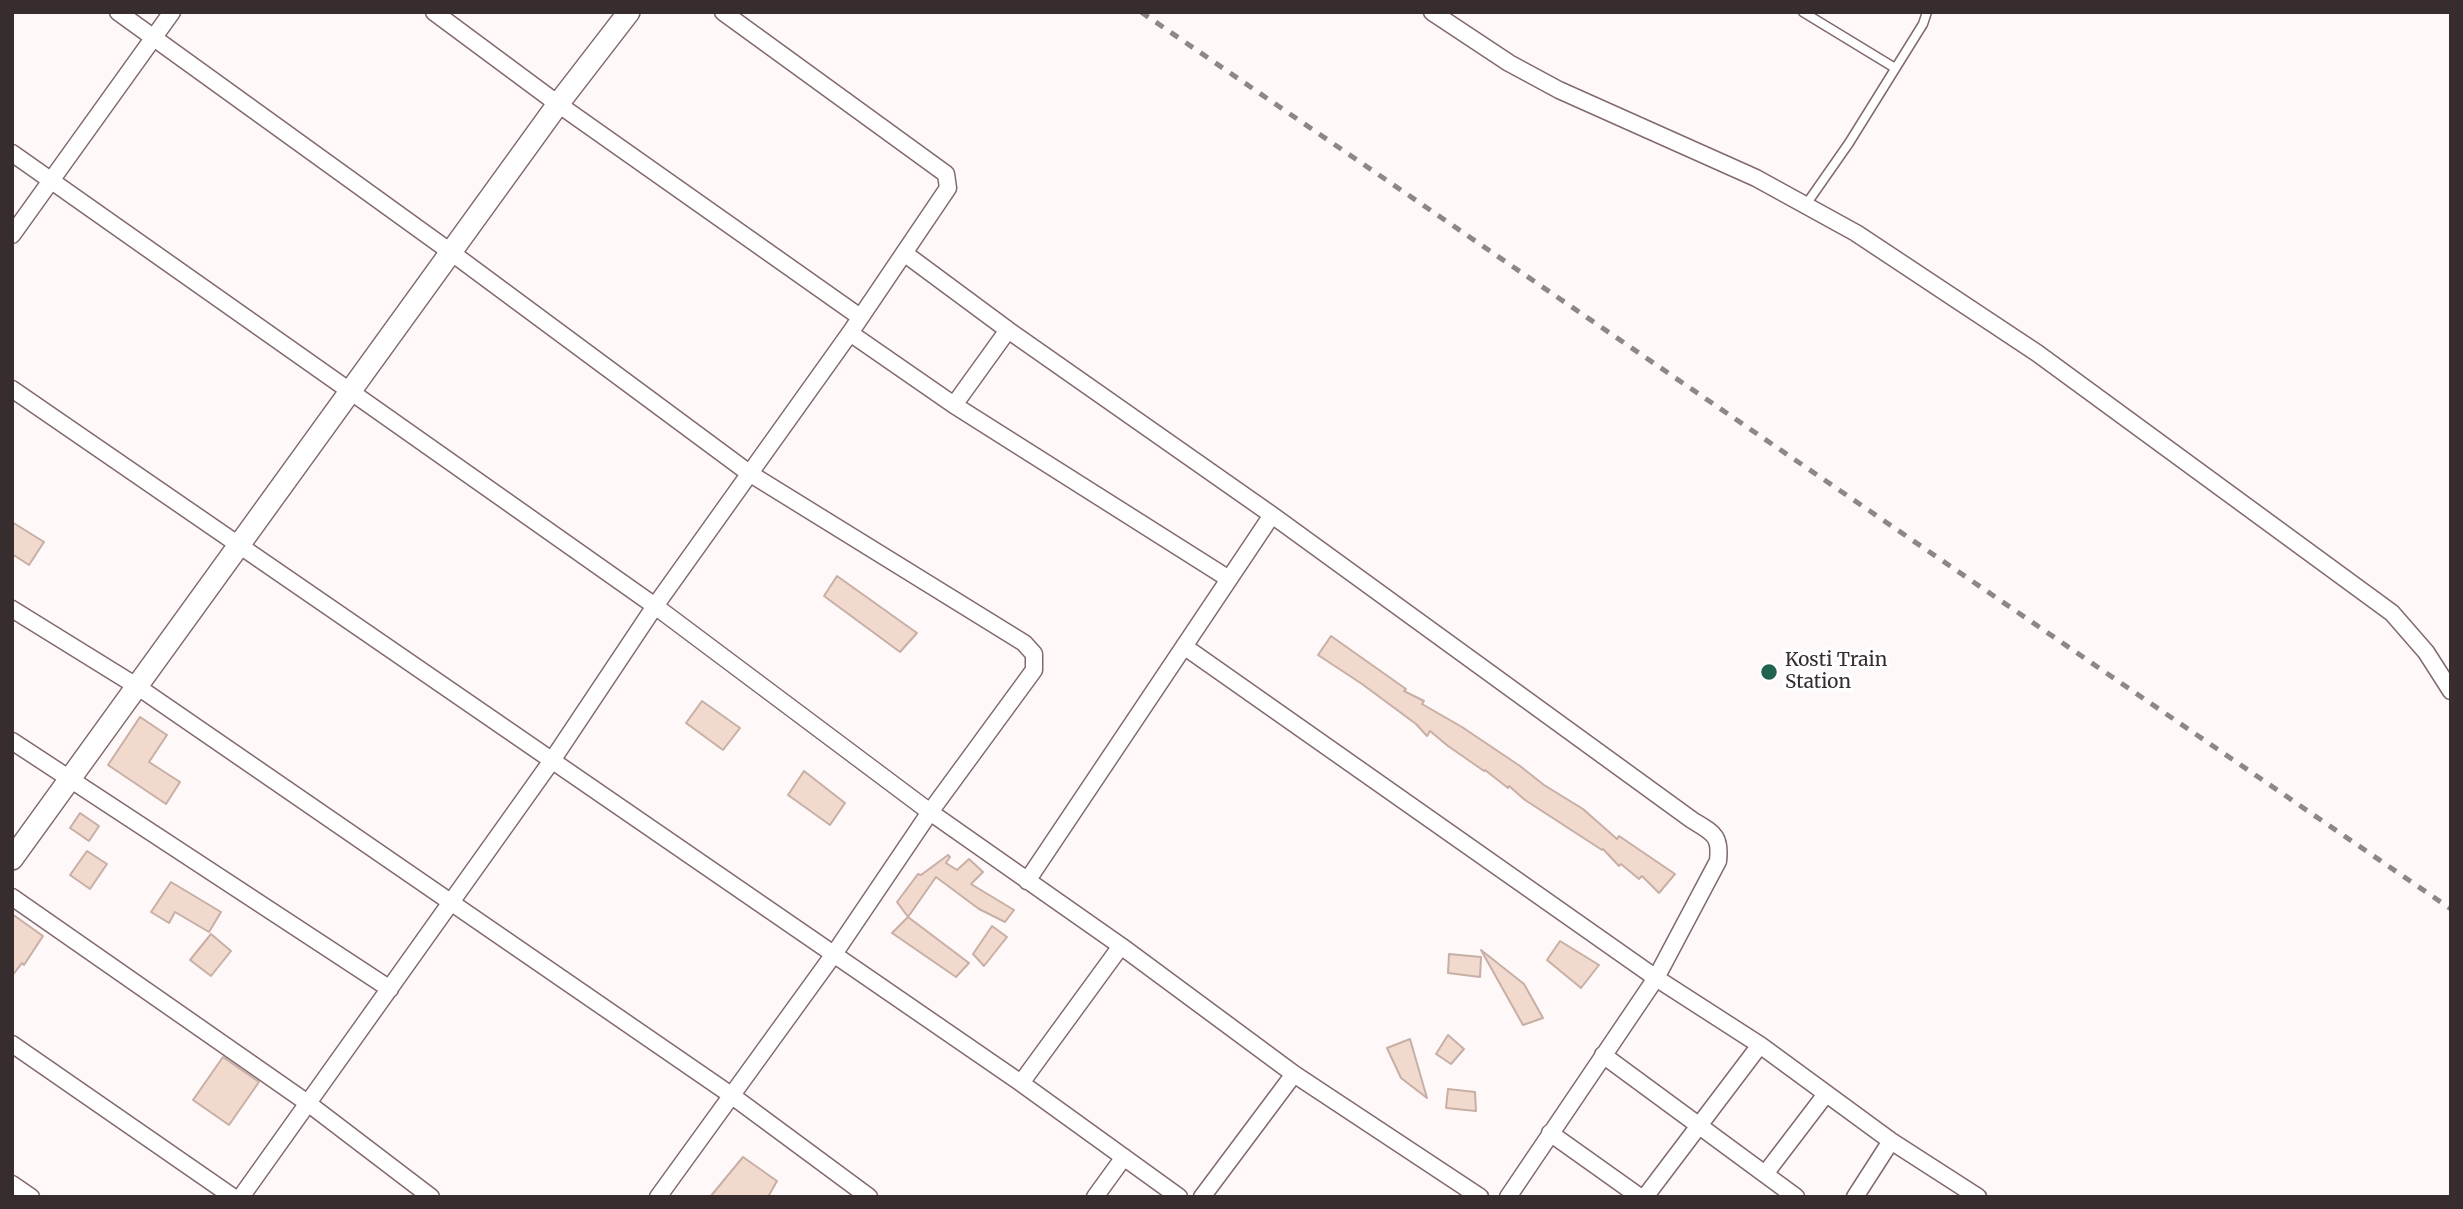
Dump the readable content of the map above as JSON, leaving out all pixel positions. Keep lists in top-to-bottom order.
{
  "places": ["Kosti Train Station"]
}
